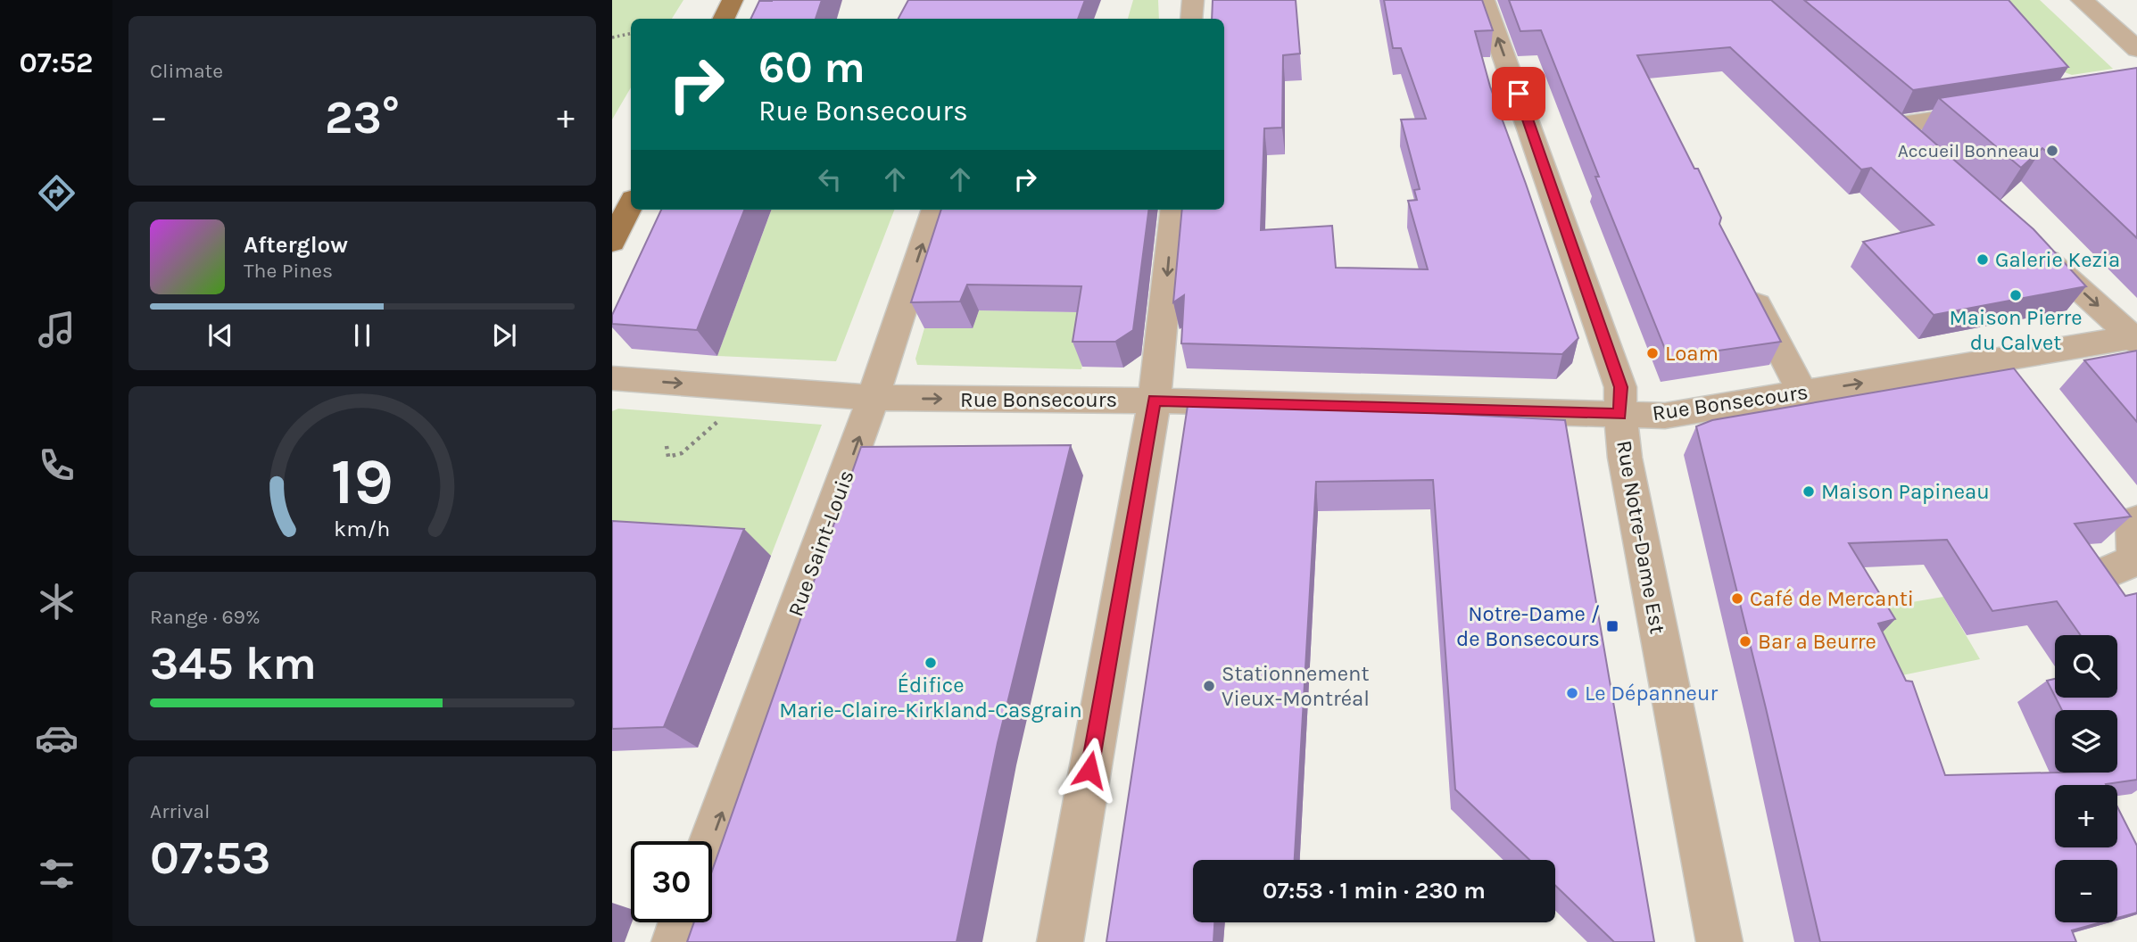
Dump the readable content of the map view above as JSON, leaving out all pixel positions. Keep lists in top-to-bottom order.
{
  "streets": {
    "street": ["Rue Bonsecours", "Rue Notre-Dame Est", "Rue Saint-Louis"]
  },
  "crossings": [
    ["Rue Bonsecours", "Rue Notre-Dame Est"],
    ["Rue Bonsecours", "Rue Saint-Louis"]
  ],
  "one_way": ["Rue Bonsecours", "Rue Notre-Dame Est"],
  "places": {
    "other": [
      "Accueil Bonneau",
      "Galerie Kezia",
      "Maison Pierre du Calvet",
      "Loam",
      "Maison Papineau",
      "Café de Mercanti",
      "Bar a Beurre",
      "Édifice Marie-Claire-Kirkland-Casgrain",
      "Stationnement Vieux-Montréal",
      "Le Dépanneur"
    ],
    "transit": ["Notre-Dame / de Bonsecours"]
  },
  "page": {
    "tabs": "07:52",
    "tile": [
      "Climate",
      ["Range · 69%", "345 km"],
      ["Arrival", "07:53"]
    ],
    "turn": ["60 m", "Rue Bonsecours"],
    "heat": ["−", "23°", "+"],
    "song": ["Afterglow", "The Pines"],
    "map_buttons": ["+", "−"],
    "limit": "30",
    "trip": "07:53 · 1 min · 230 m",
    "gauge": ["19", "km/h"]
  }
}
